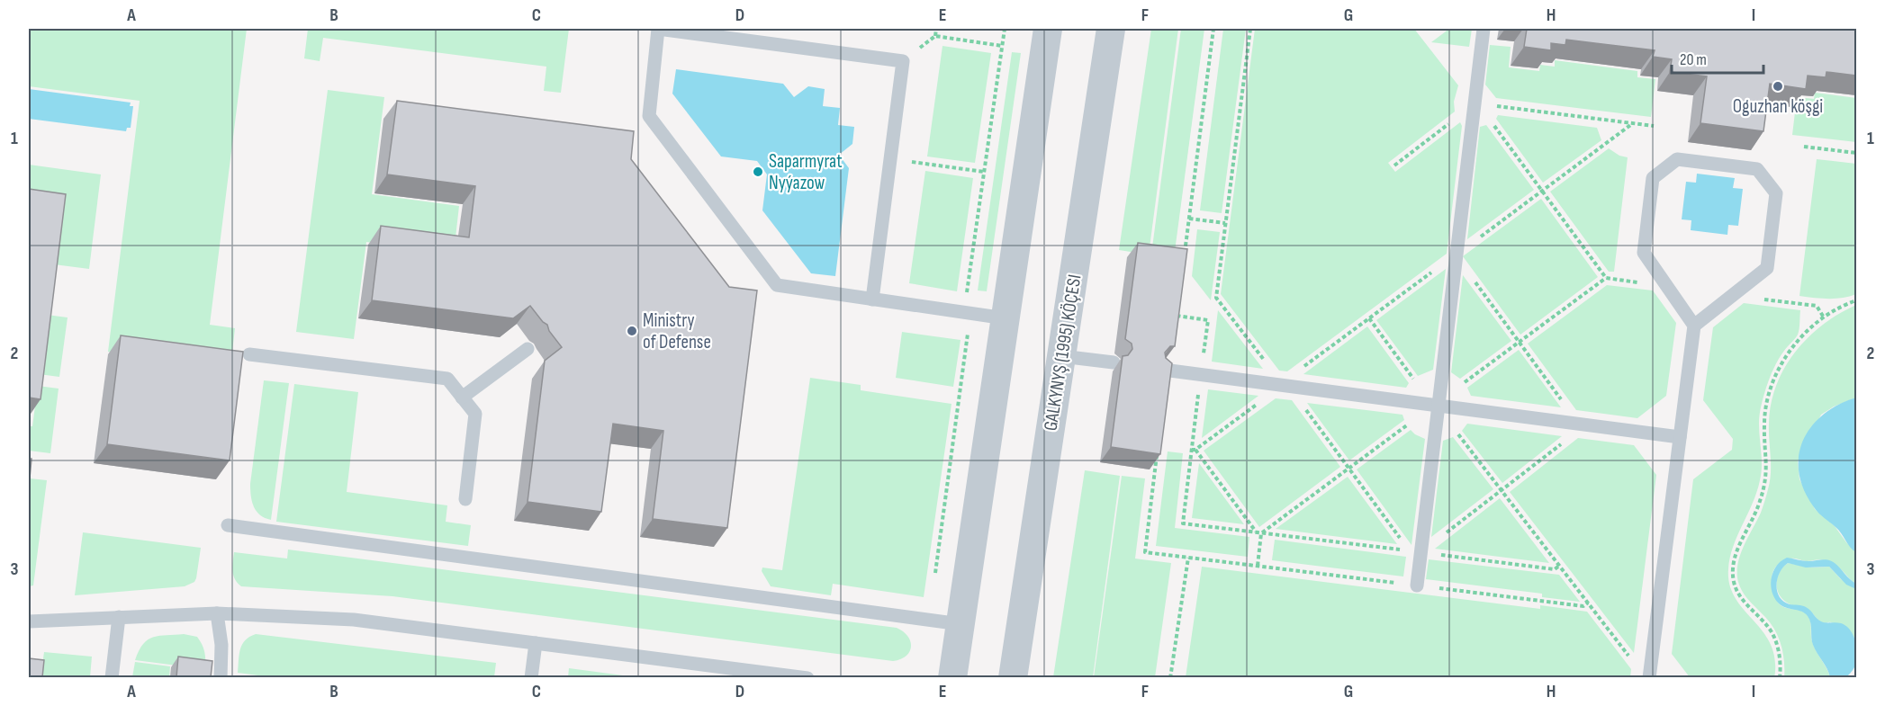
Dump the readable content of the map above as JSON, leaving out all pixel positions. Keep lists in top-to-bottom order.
{
  "streets": {
    "street": ["GALKYNYŞ (1995) KÖÇESI"]
  },
  "places": ["Oguzhan köşgi", "Saparmyrat Nyýazow", "Ministry of Defense"],
  "scale_bar": "20 m",
  "grid": {
    "columns": [
      "A",
      "B",
      "C",
      "D",
      "E",
      "F",
      "G",
      "H",
      "I"
    ],
    "rows": ["1", "2", "3"]
  }
}
